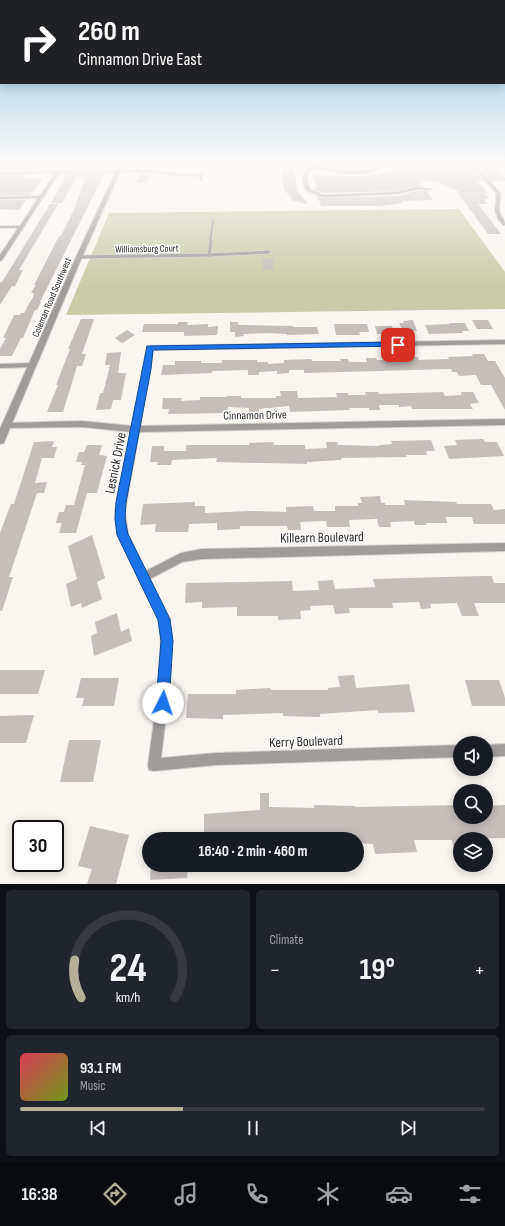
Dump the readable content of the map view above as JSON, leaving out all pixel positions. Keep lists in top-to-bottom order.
{
  "streets": {
    "street": [
      "Coleman Road Southwest",
      "Cinnamon Drive",
      "Lesnick Drive",
      "Killearn Boulevard",
      "Kerry Boulevard"
    ],
    "lane": ["Williamsburg Court"]
  },
  "crossings": [
    ["Williamsburg Court", "Coleman Road Southwest"],
    ["Coleman Road Southwest", "Cinnamon Drive"],
    ["Cinnamon Drive", "Lesnick Drive"],
    ["Lesnick Drive", "Killearn Boulevard"],
    ["Lesnick Drive", "Kerry Boulevard"]
  ],
  "page": {
    "turn": ["260 m", "Cinnamon Drive East"],
    "limit": "30",
    "trip": "16:40 · 2 min · 460 m",
    "tile": "Climate",
    "heat": ["−", "19°", "+"],
    "song": ["93.1 FM", "Music"],
    "tabs": "16:38",
    "gauge": ["24", "km/h"]
  }
}
